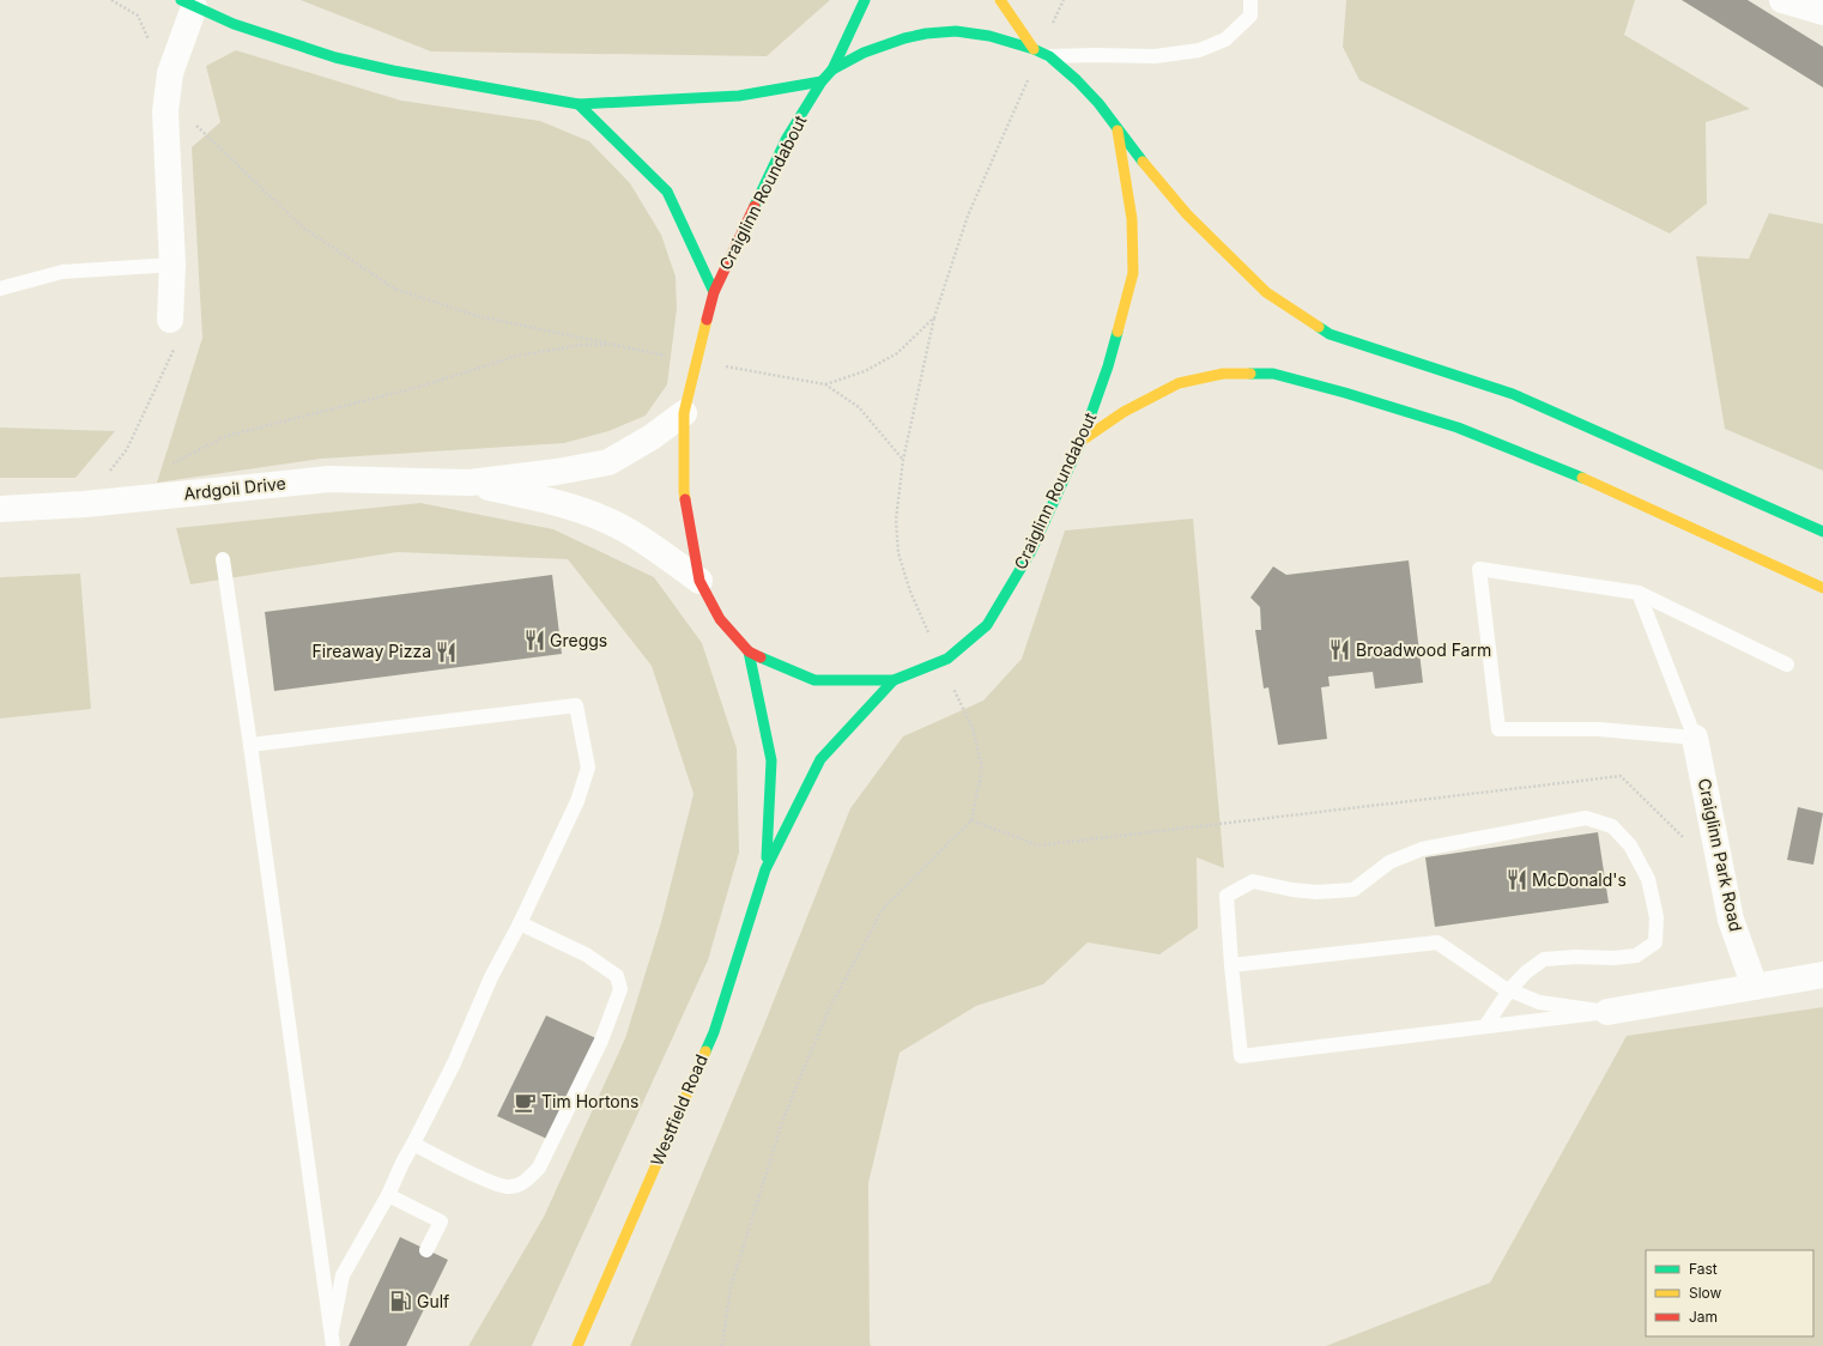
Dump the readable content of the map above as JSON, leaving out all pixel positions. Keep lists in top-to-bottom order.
{
  "streets": {
    "main road": ["Craiglinn Roundabout", "Westfield Road"],
    "street": ["Ardgoil Drive", "Craiglinn Park Road"]
  },
  "crossings": [
    ["Craiglinn Roundabout", "Ardgoil Drive"],
    ["Craiglinn Roundabout", "Westfield Road"]
  ],
  "places": {
    "restaurant": [
      "Greggs",
      "Broadwood Farm",
      "Fireaway Pizza",
      "McDonald's"
    ],
    "cafe": ["Tim Hortons"],
    "fuel station": ["Gulf"]
  },
  "legend": ["Fast", "Slow", "Jam"]
}
